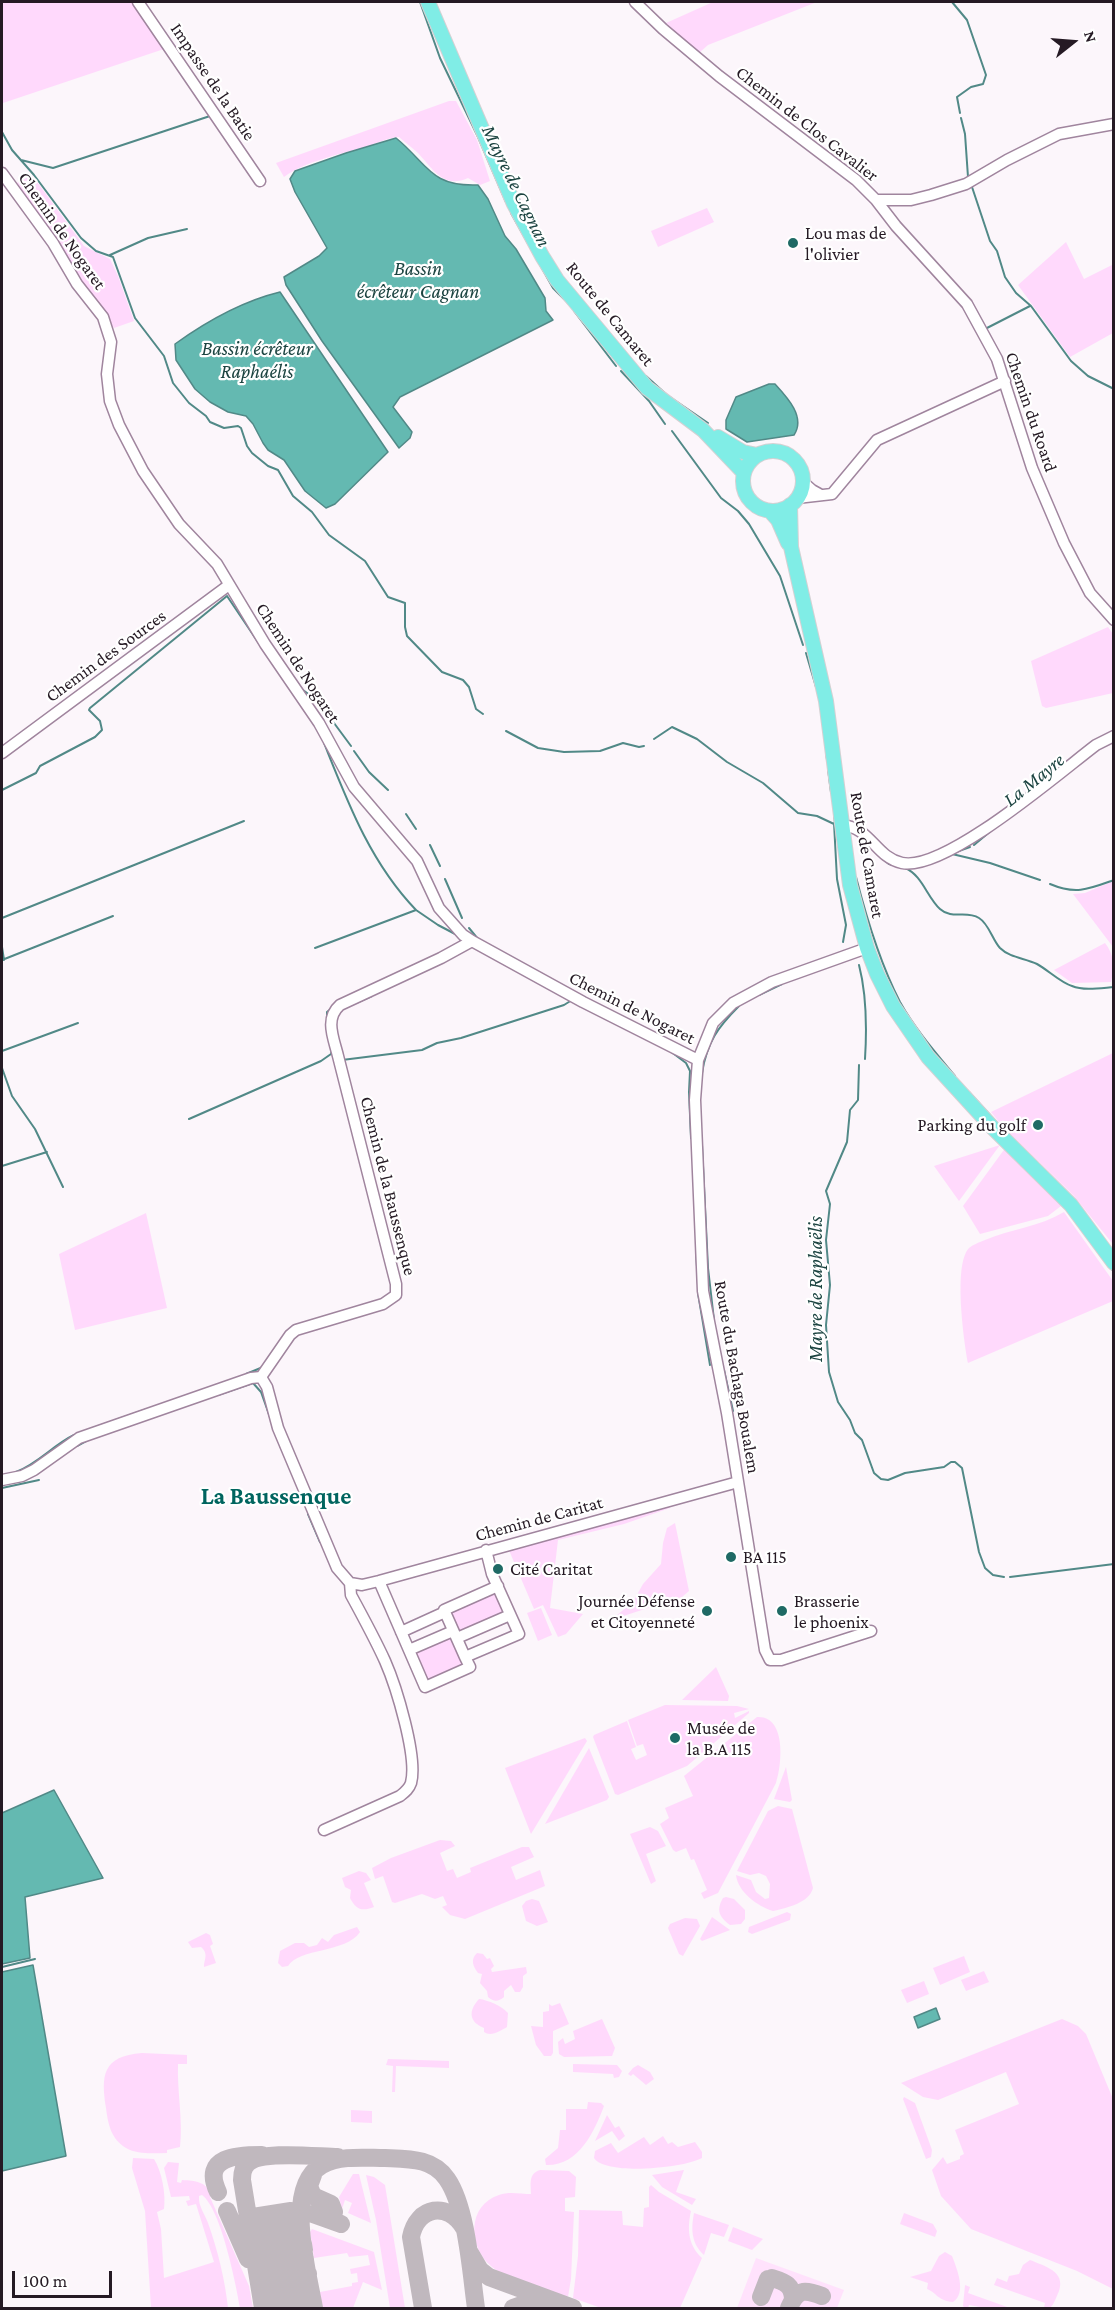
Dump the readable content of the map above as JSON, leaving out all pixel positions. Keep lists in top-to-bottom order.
{
  "streets": {
    "main road": ["Route de Camaret"],
    "street": [
      "Impasse de la Batie",
      "Chemin de Clos Cavalier",
      "Chemin de Nogaret",
      "Chemin du Roard",
      "Chemin des Sources",
      "Chemin de la Baussenque",
      "Route du Bachaga Boualem",
      "Chemin de Caritat"
    ]
  },
  "crossings": [
    ["Chemin de Clos Cavalier", "Chemin du Roard"],
    ["Chemin de Nogaret", "Chemin des Sources"],
    ["Chemin de Nogaret", "Chemin de la Baussenque"],
    ["Chemin de Nogaret", "Route du Bachaga Boualem"],
    ["Route de Camaret", "Route du Bachaga Boualem"],
    ["Route du Bachaga Boualem", "Chemin de Caritat"]
  ],
  "districts": ["La Baussenque"],
  "water": [
    "Mayre de Cagnan",
    "Bassin écrêteur Cagnan",
    "Bassin écrêteur Raphaélis",
    "La Mayre",
    "Mayre de Raphaëlis"
  ],
  "places": [
    "Lou mas de l'olivier",
    "Parking du golf",
    "BA 115",
    "Cité Caritat",
    "Journée Défense et Citoyenneté",
    "Brasserie le phoenix",
    "Musée de la B.A 115"
  ],
  "scale_bar": "100 m",
  "north": "right"
}
